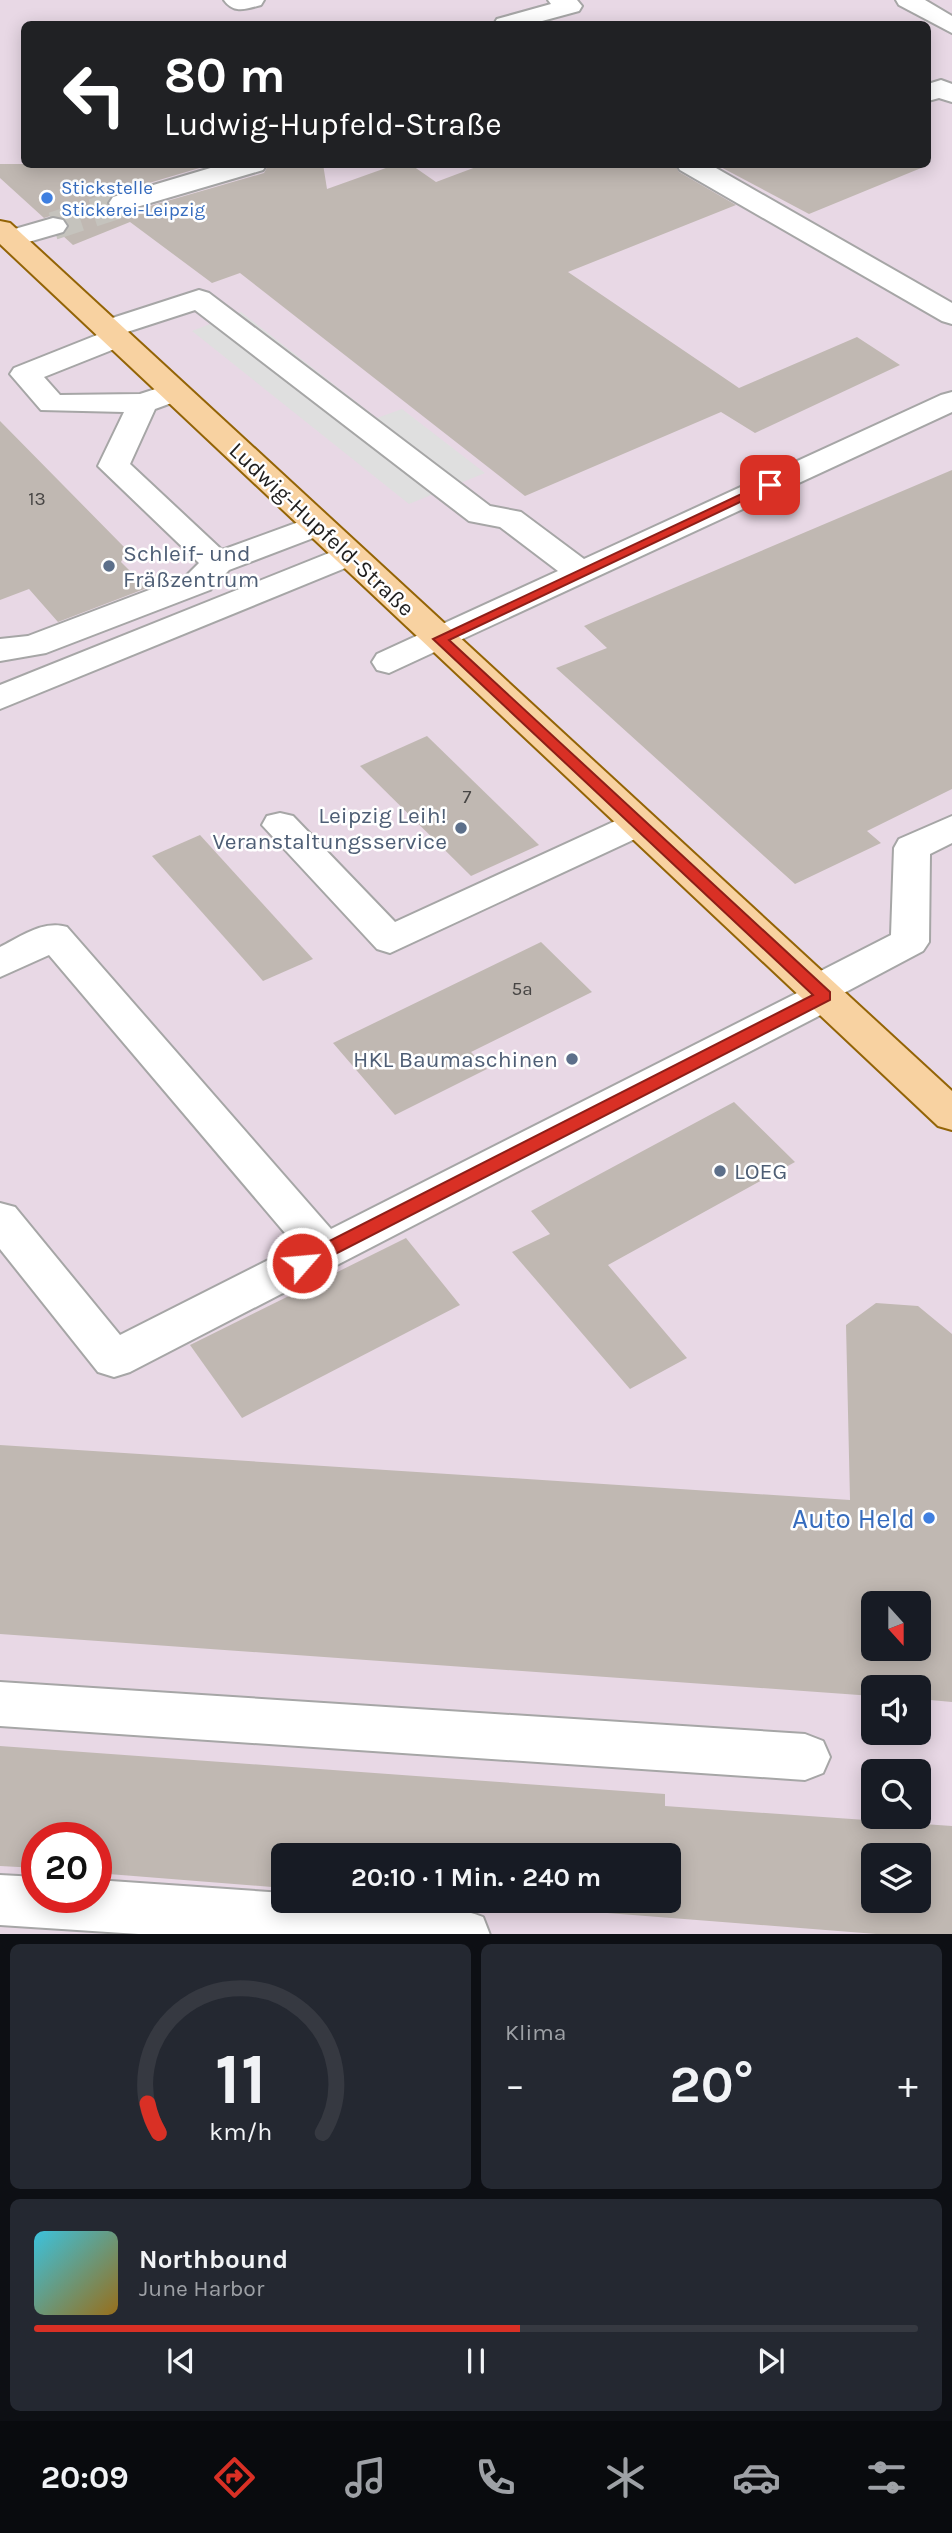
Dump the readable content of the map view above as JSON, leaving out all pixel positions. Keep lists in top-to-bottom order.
{
  "streets": {
    "main road": ["Ludwig-Hupfeld-Straße"]
  },
  "places": [
    "Stickstelle Stickerei-Leipzig",
    "Schleif- und Fräßzentrum",
    "Leipzig Leih! Veranstaltungsservice",
    "HKL Baumaschinen",
    "LOEG",
    "Auto Held"
  ],
  "house_numbers": ["13", "7", "5a"],
  "north": "bottom",
  "page": {
    "turn": ["80 m", "Ludwig-Hupfeld-Straße"],
    "limit": "20",
    "trip": "20:10 · 1 Min. · 240 m",
    "tile": "Klima",
    "heat": ["−", "20°", "+"],
    "song": ["Northbound", "June Harbor"],
    "tabs": "20:09",
    "gauge": ["11", "km/h"]
  }
}
